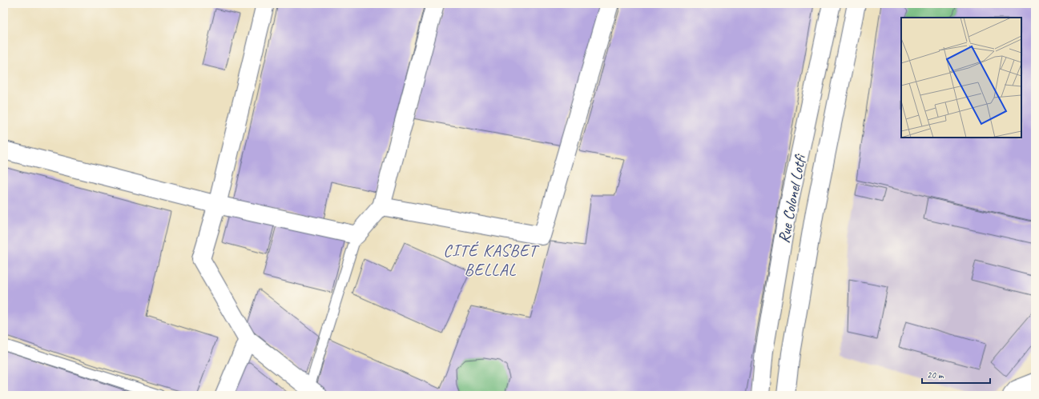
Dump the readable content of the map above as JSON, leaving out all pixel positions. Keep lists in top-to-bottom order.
{
  "streets": {
    "street": ["Rue Colonel Lotfi"]
  },
  "districts": ["CITÉ KASBET BELLAL"],
  "scale_bar": "20 m"
}
